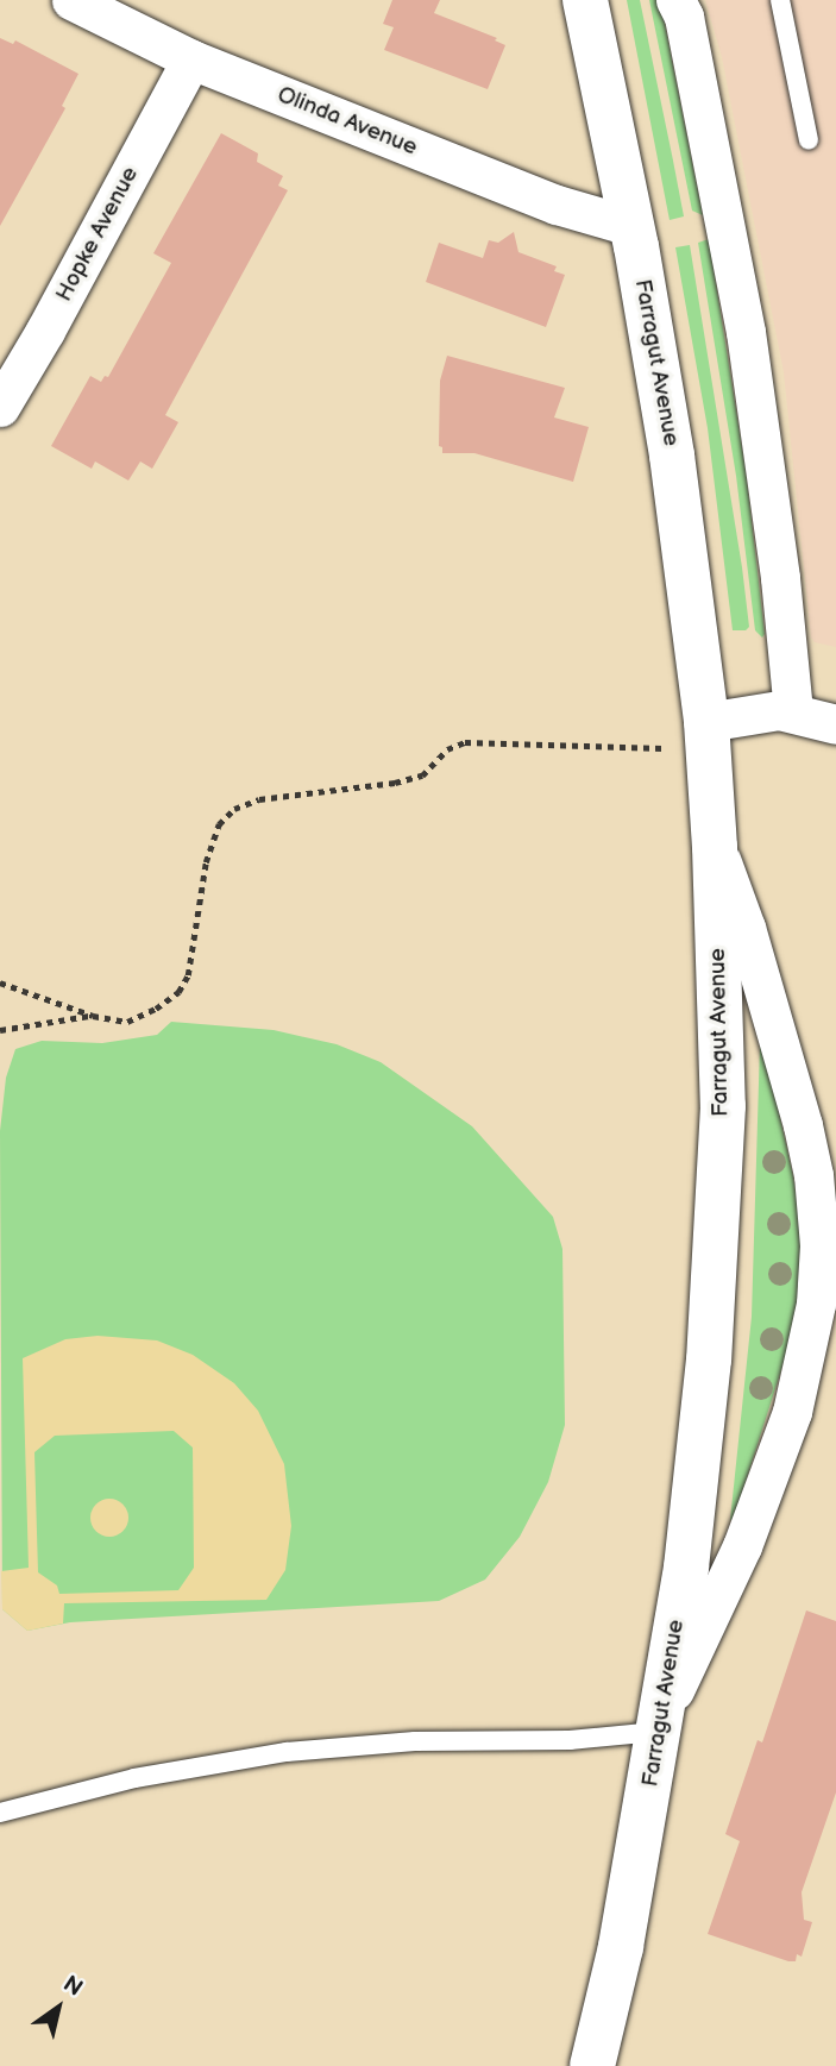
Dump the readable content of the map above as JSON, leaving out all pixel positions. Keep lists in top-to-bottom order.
{
  "streets": {
    "main road": ["Farragut Avenue"],
    "street": ["Olinda Avenue", "Hopke Avenue"]
  },
  "crossings": [
    ["Olinda Avenue", "Hopke Avenue"],
    ["Olinda Avenue", "Farragut Avenue"]
  ],
  "north": "top right"
}
